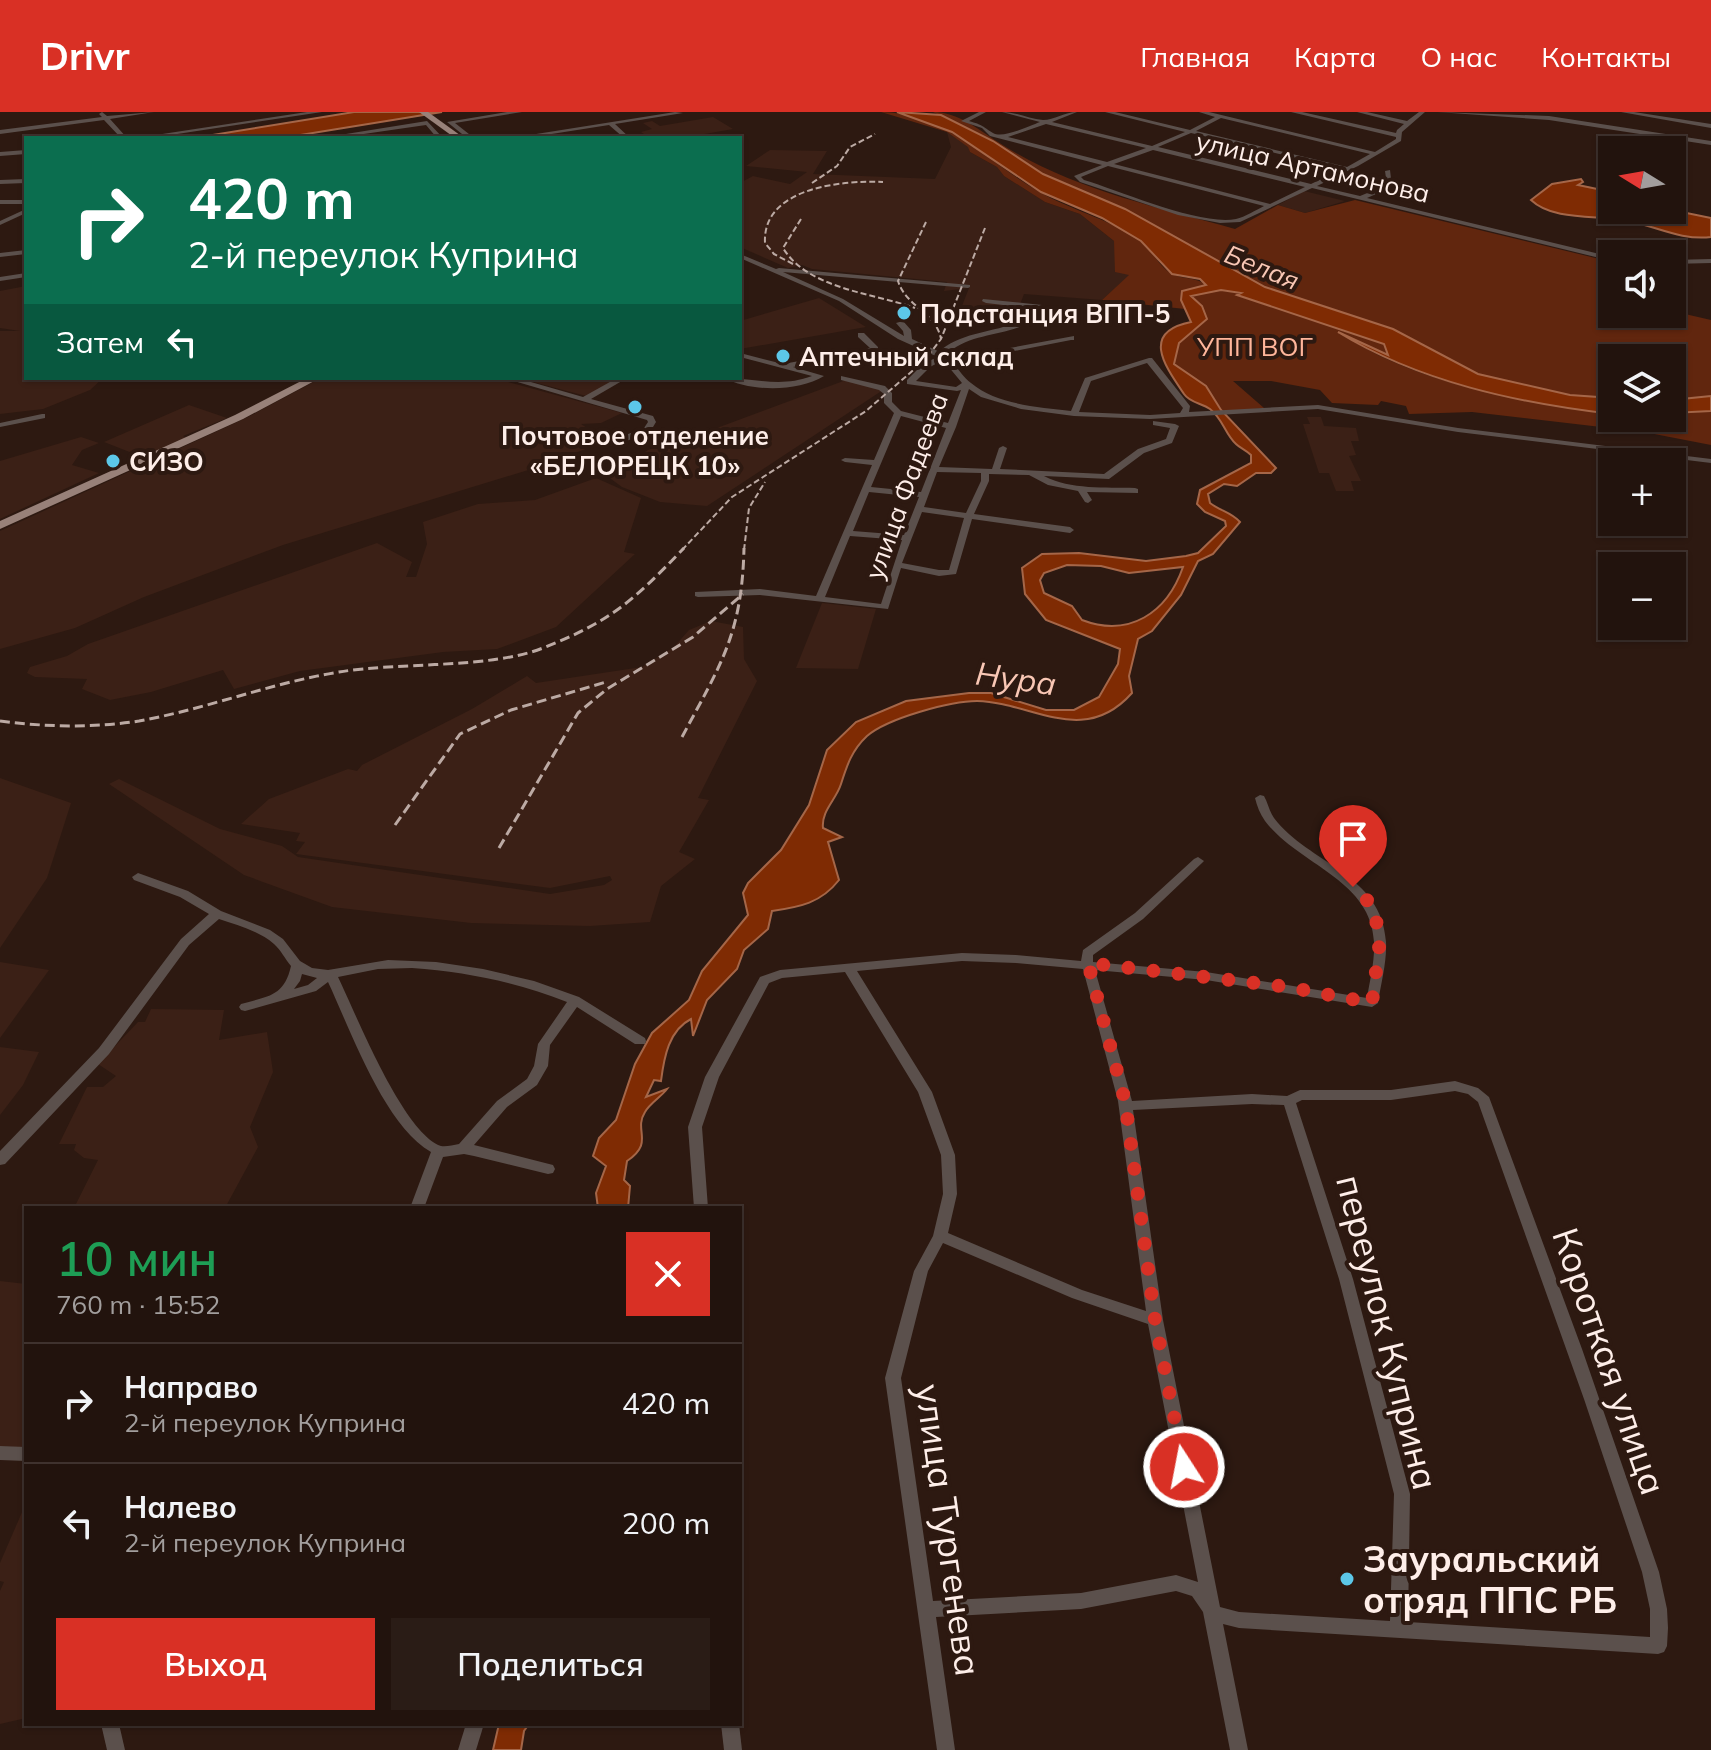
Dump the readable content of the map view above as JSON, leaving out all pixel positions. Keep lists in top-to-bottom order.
{
  "streets": {
    "street": [
      "улица Артамонова",
      "улица Фадеева",
      "переулок Куприна",
      "Короткая улица",
      "улица Тургенева"
    ]
  },
  "crossings": [
    ["переулок Куприна", "Короткая улица"]
  ],
  "water": ["Белая", "Нура"],
  "parks": ["УПП ВОГ"],
  "places": [
    "Подстанция ВПП-5",
    "Аптечный склад",
    "Почтовое отделение «БЕЛОРЕЦК 10»",
    "СИЗО",
    "Зауральский отряд ППС РБ"
  ],
  "north": "left",
  "page": {
    "header": "Drivr",
    "nav": [
      "Главная",
      "Карта",
      "О нас",
      "Контакты"
    ],
    "map_buttons": ["+", "−"],
    "turn": ["420 m", "2-й переулок Куприна"],
    "then": "Затем",
    "heading": ["10 мин", "760 m · 15:52"],
    "list": [
      {
        "name": "Направо",
        "note": "2-й переулок Куприна",
        "value": "420 m"
      },
      {
        "name": "Налево",
        "note": "2-й переулок Куприна",
        "value": "200 m"
      }
    ],
    "buttons": ["Выход", "Поделиться"]
  }
}
